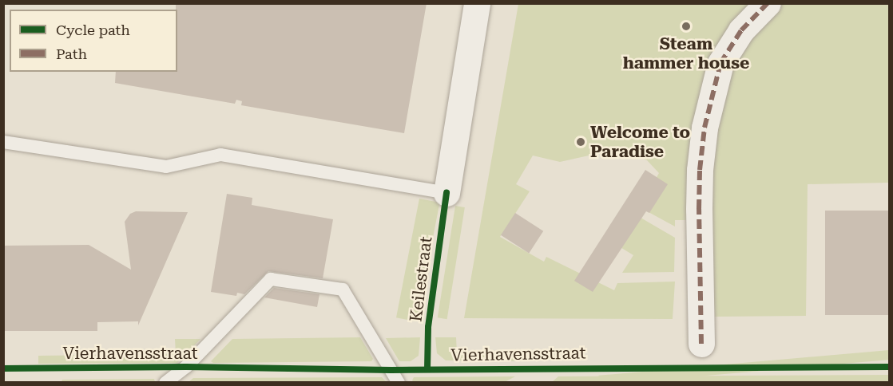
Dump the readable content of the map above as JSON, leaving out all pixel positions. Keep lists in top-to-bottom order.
{
  "streets": {
    "cycle path": ["Keilestraat", "Vierhavensstraat"]
  },
  "places": ["Steam hammer house", "Welcome to Paradise"],
  "legend": ["Cycle path", "Path"]
}
